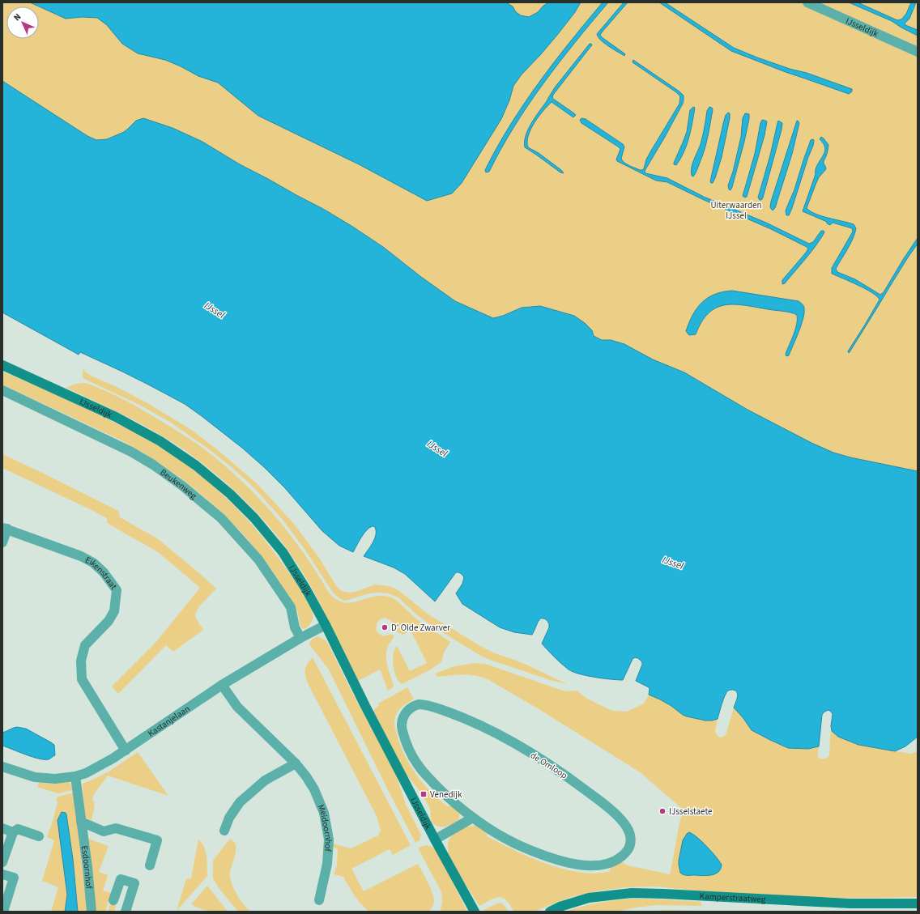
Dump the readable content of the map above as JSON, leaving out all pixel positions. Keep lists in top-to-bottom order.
{
  "streets": {
    "street": [
      "IJsseldijk",
      "Beukenweg",
      "Eikenstraat",
      "Kastanjelaan",
      "de Omloop",
      "Meidoornhof",
      "Esdoornhof",
      "Kamperstraatweg"
    ]
  },
  "crossings": [
    ["IJsseldijk", "Kastanjelaan"],
    ["Beukenweg", "Kastanjelaan"],
    ["Eikenstraat", "Kastanjelaan"],
    ["Kastanjelaan", "Meidoornhof"],
    ["Kastanjelaan", "Esdoornhof"]
  ],
  "water": ["IJssel"],
  "parks": ["Uiterwaarden IJssel"],
  "places": {
    "other": ["D' Olde Zwarver", "IJsselstaete"],
    "transit": ["Venedijk"]
  },
  "north": "top left"
}
